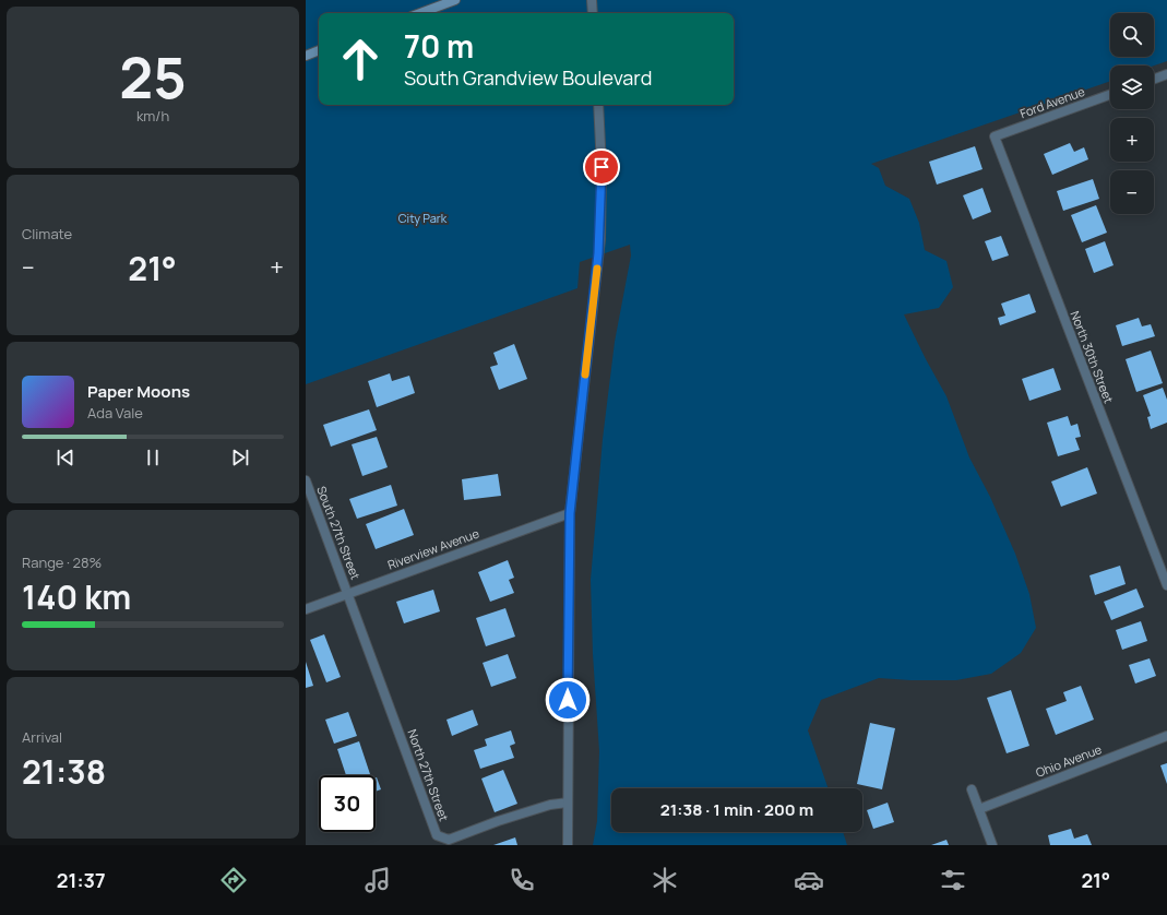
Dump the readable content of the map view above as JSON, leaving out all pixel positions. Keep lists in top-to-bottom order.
{
  "streets": {
    "street": [
      "Ford Avenue",
      "North 30th Street",
      "South 27th Street",
      "Riverview Avenue",
      "Ohio Avenue",
      "North 27th Street"
    ]
  },
  "crossings": [
    ["Ford Avenue", "North 30th Street"],
    ["South 27th Street", "Riverview Avenue"],
    ["South 27th Street", "North 27th Street"],
    ["Riverview Avenue", "North 27th Street"]
  ],
  "parks": ["City Park"],
  "page": {
    "tile": [
      ["25", "km/h"],
      "Climate",
      ["Range · 28%", "140 km"],
      ["Arrival", "21:38"]
    ],
    "map_buttons": ["+", "−"],
    "turn": ["70 m", "South Grandview Boulevard"],
    "heat": ["−", "21°", "+"],
    "song": ["Paper Moons", "Ada Vale"],
    "limit": "30",
    "trip": "21:38 · 1 min · 200 m",
    "tabs": ["21:37", "21°"]
  }
}
